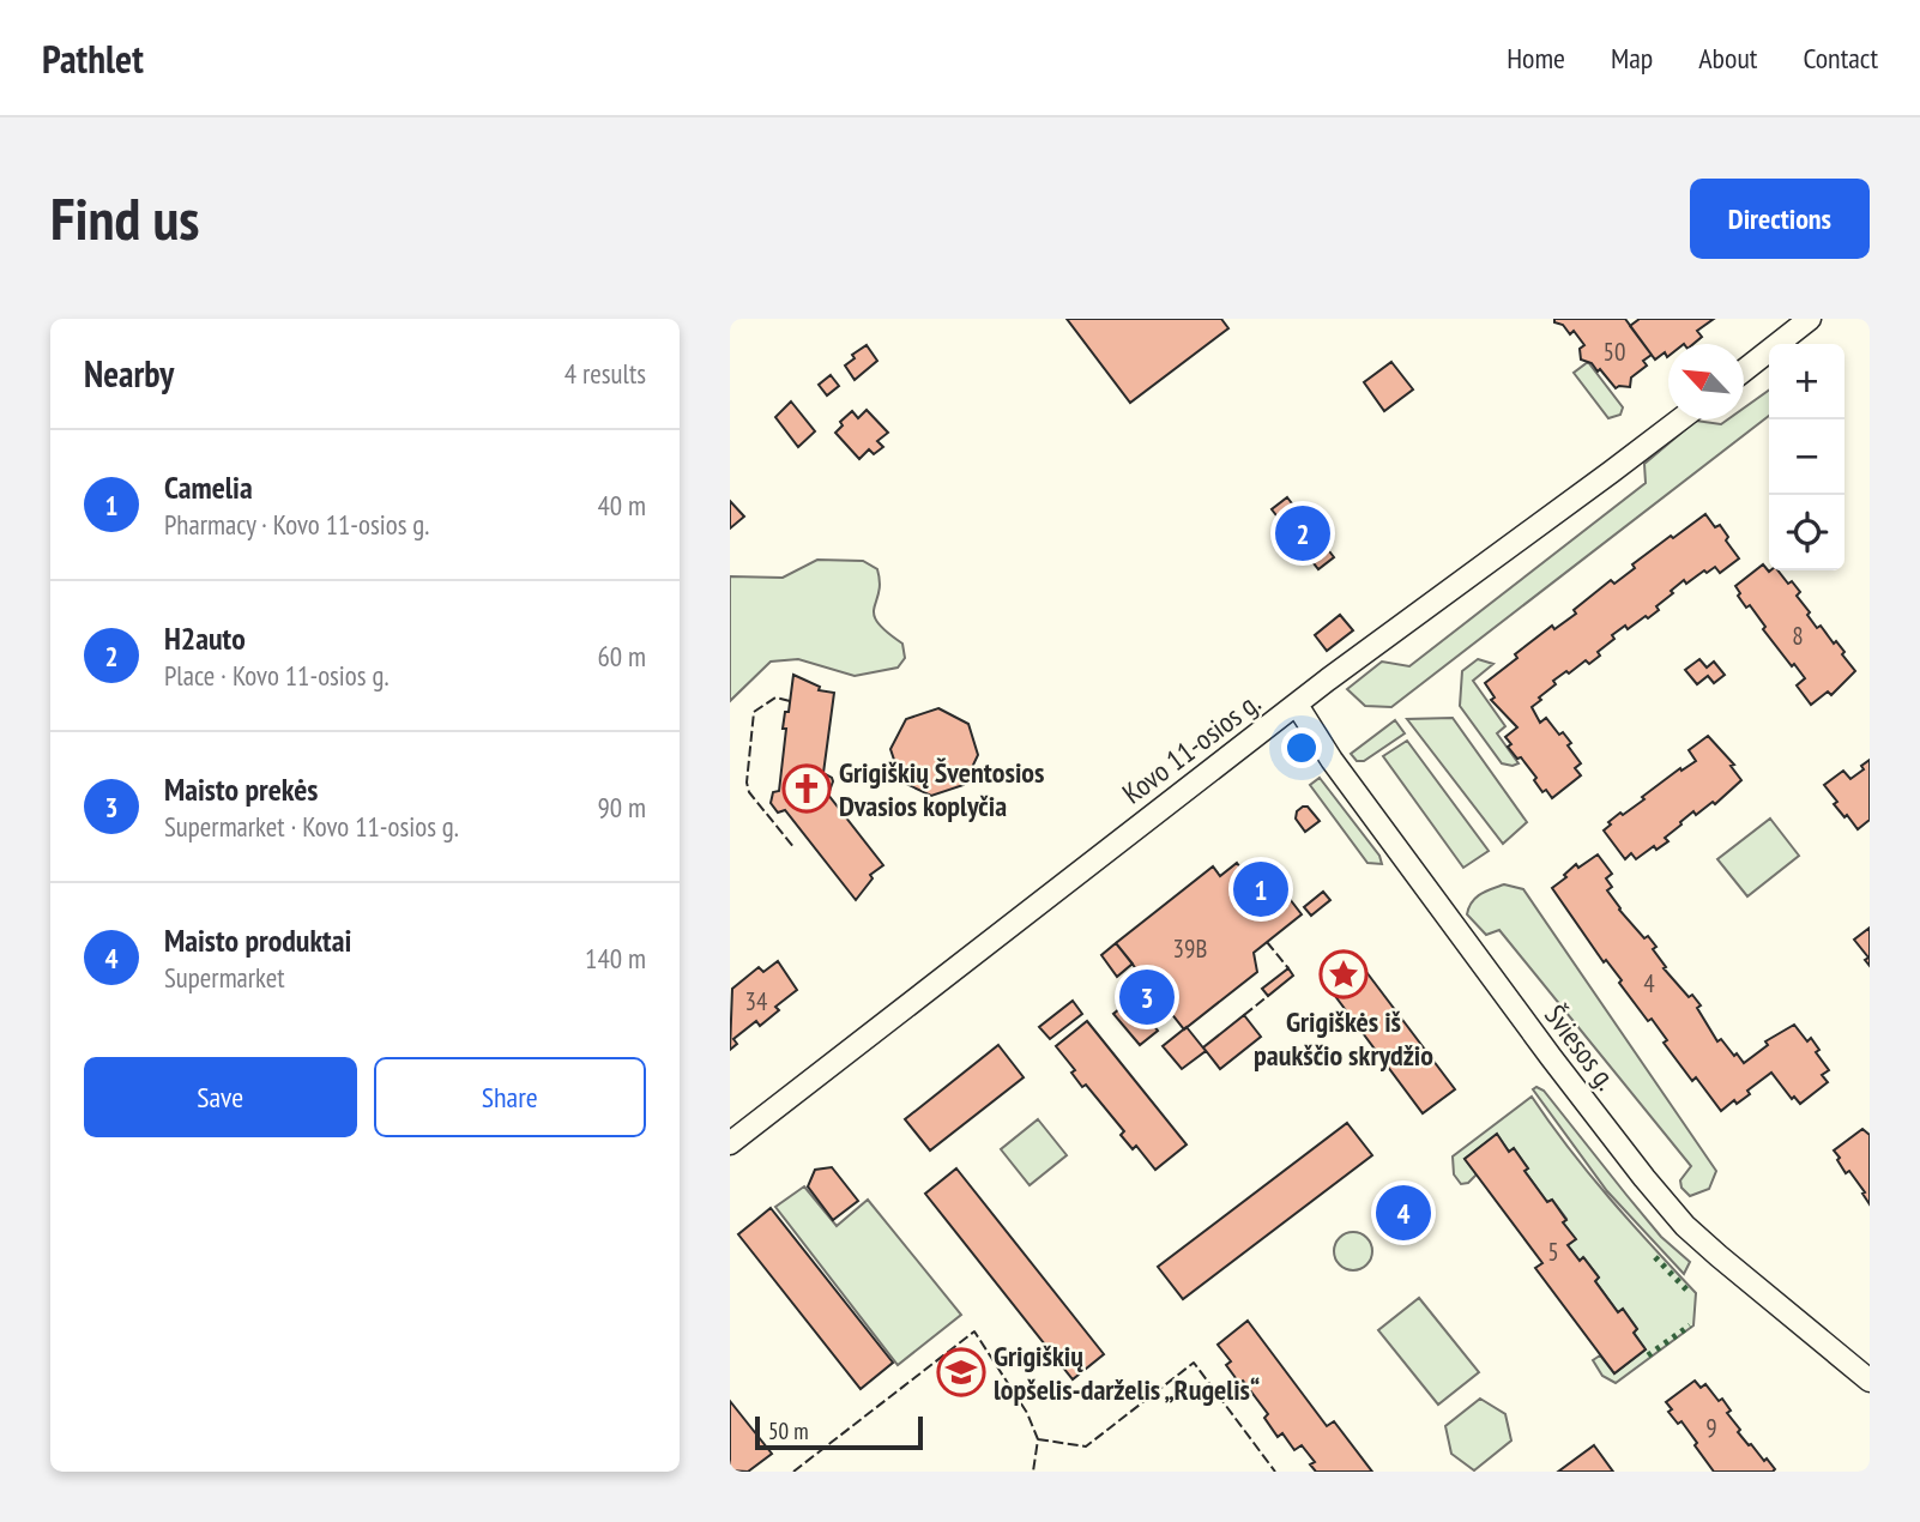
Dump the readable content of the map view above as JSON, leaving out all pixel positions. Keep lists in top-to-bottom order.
{
  "streets": {
    "street": ["Kovo 11-osios g.", "Šviesos g."]
  },
  "crossings": [
    ["Kovo 11-osios g.", "Šviesos g."]
  ],
  "places": {
    "church": ["Grigiškių Šventosios Dvasios koplyčia"],
    "place": ["Grigiškės iš paukščio skrydžio"],
    "school or university": ["Grigiškių lopšelis-darželis „Rugelis“"]
  },
  "house_numbers": [
    "50",
    "8",
    "39B",
    "4",
    "34",
    "5",
    "9"
  ],
  "scale_bar": "50 m",
  "north": "top left",
  "page": {
    "header": "Pathlet",
    "nav": [
      "Home",
      "Map",
      "About",
      "Contact"
    ],
    "buttons": [
      "Directions",
      ["Save", "Share"]
    ],
    "title": "Find us",
    "heading": ["Nearby", "4 results"],
    "map_buttons": ["+", "−"],
    "list": [
      {
        "mark": "1",
        "name": "Camelia",
        "note": "Pharmacy · Kovo 11-osios g.",
        "value": "40 m"
      },
      {
        "mark": "2",
        "name": "H2auto",
        "note": "Place · Kovo 11-osios g.",
        "value": "60 m"
      },
      {
        "mark": "3",
        "name": "Maisto prekės",
        "note": "Supermarket · Kovo 11-osios g.",
        "value": "90 m"
      },
      {
        "mark": "4",
        "name": "Maisto produktai",
        "note": "Supermarket",
        "value": "140 m"
      }
    ],
    "pins": [
      "2",
      "1",
      "3",
      "4"
    ],
    "scale": "50 m"
  }
}
